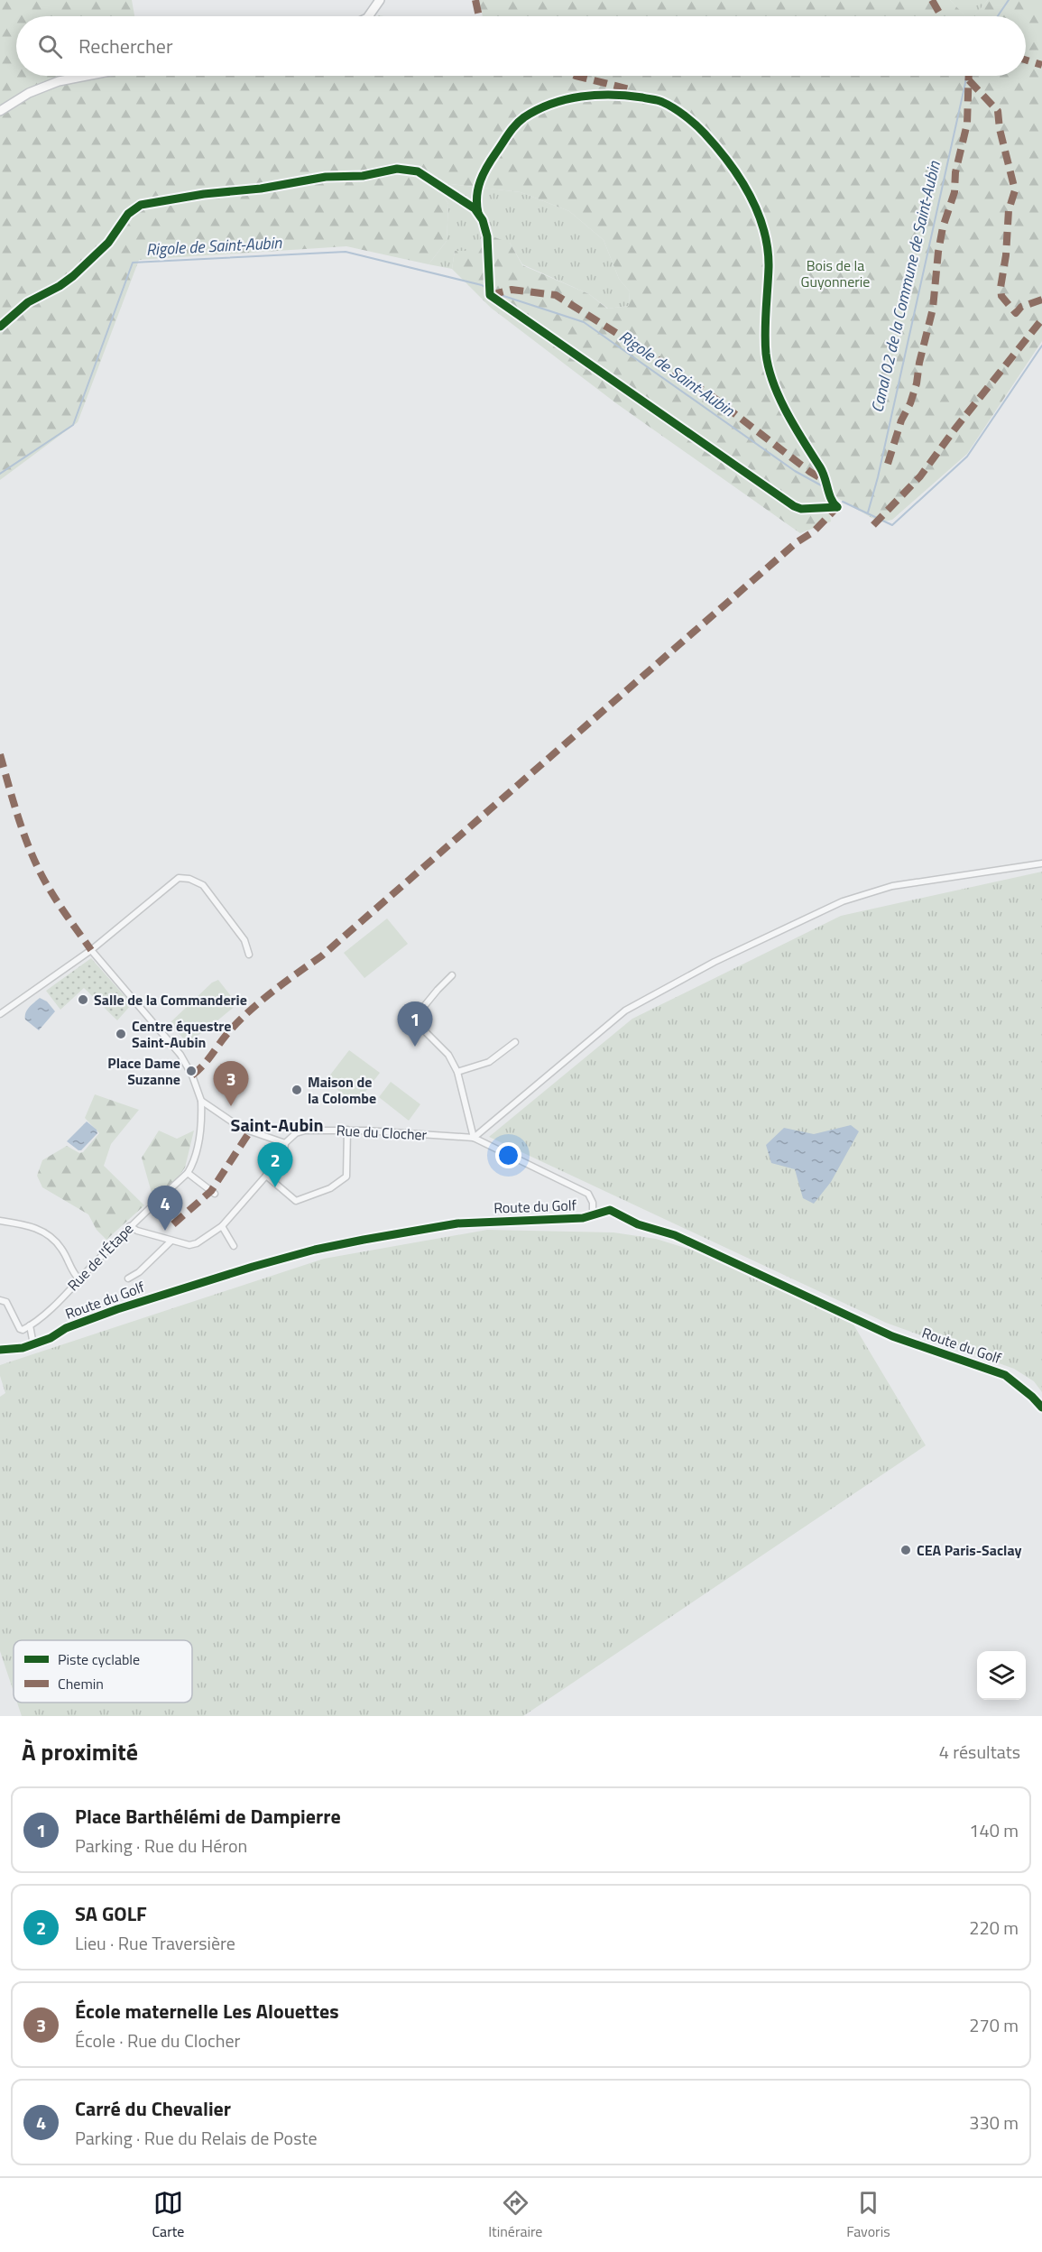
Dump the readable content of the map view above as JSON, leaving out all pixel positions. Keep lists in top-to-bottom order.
{
  "streets": {
    "street": ["Rue du Clocher", "Route du Golf", "Rue de l'Étape"]
  },
  "districts": ["Saint-Aubin"],
  "water": ["Rigole de Saint-Aubin", "Canal 02 de la Commune de Saint-Aubin"],
  "parks": ["Bois de la Guyonnerie"],
  "places": [
    "Salle de la Commanderie",
    "Centre équestre Saint-Aubin",
    "Place Dame Suzanne",
    "Maison de la Colombe",
    "CEA Paris-Saclay"
  ],
  "legend": ["Piste cyclable", "Chemin"],
  "page": {
    "search": "Rechercher",
    "pins": [
      "1",
      "3",
      "2",
      "4"
    ],
    "heading": ["À proximité", "4 résultats"],
    "list": [
      {
        "mark": "1",
        "name": "Place Barthélémi de Dampierre",
        "note": "Parking · Rue du Héron",
        "value": "140 m"
      },
      {
        "mark": "2",
        "name": "SA GOLF",
        "note": "Lieu · Rue Traversière",
        "value": "220 m"
      },
      {
        "mark": "3",
        "name": "École maternelle Les Alouettes",
        "note": "École · Rue du Clocher",
        "value": "270 m"
      },
      {
        "mark": "4",
        "name": "Carré du Chevalier",
        "note": "Parking · Rue du Relais de Poste",
        "value": "330 m"
      }
    ],
    "nav": ["Carte", "Itinéraire", "Favoris"]
  }
}
